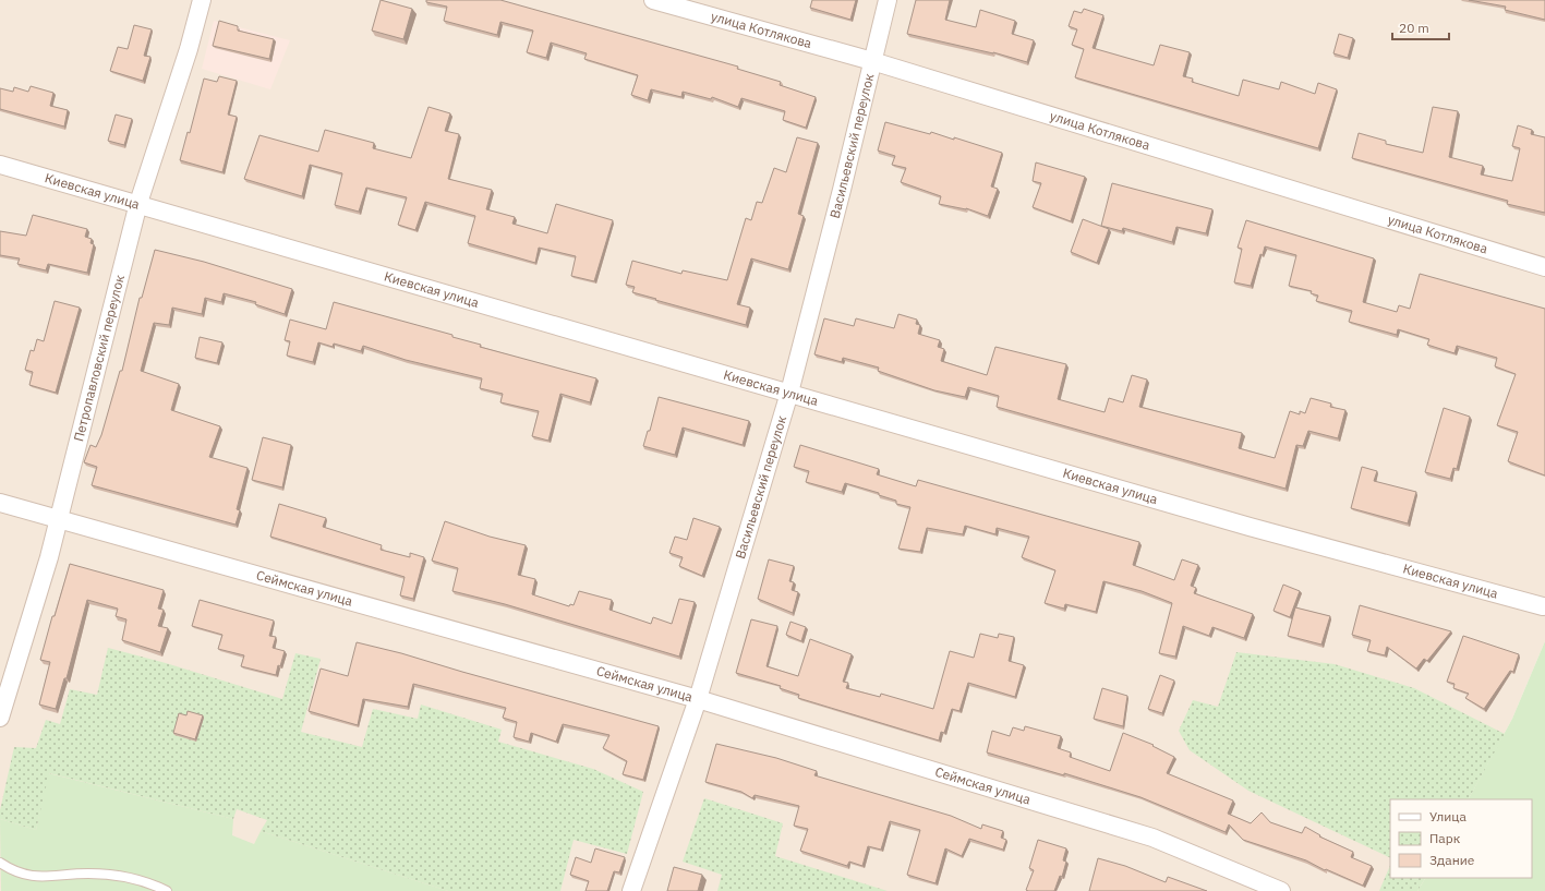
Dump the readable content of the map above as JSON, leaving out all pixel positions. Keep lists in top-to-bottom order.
{
  "streets": {
    "street": [
      "улица Котлякова",
      "Васильевский переулок",
      "Киевская улица",
      "Петропавловский переулок",
      "Сеймская улица"
    ]
  },
  "crossings": [
    ["улица Котлякова", "Васильевский переулок"],
    ["Васильевский переулок", "Киевская улица"],
    ["Васильевский переулок", "Сеймская улица"],
    ["Киевская улица", "Петропавловский переулок"],
    ["Петропавловский переулок", "Сеймская улица"]
  ],
  "legend": ["Улица", "Парк", "Здание"],
  "scale_bar": "20 m"
}
